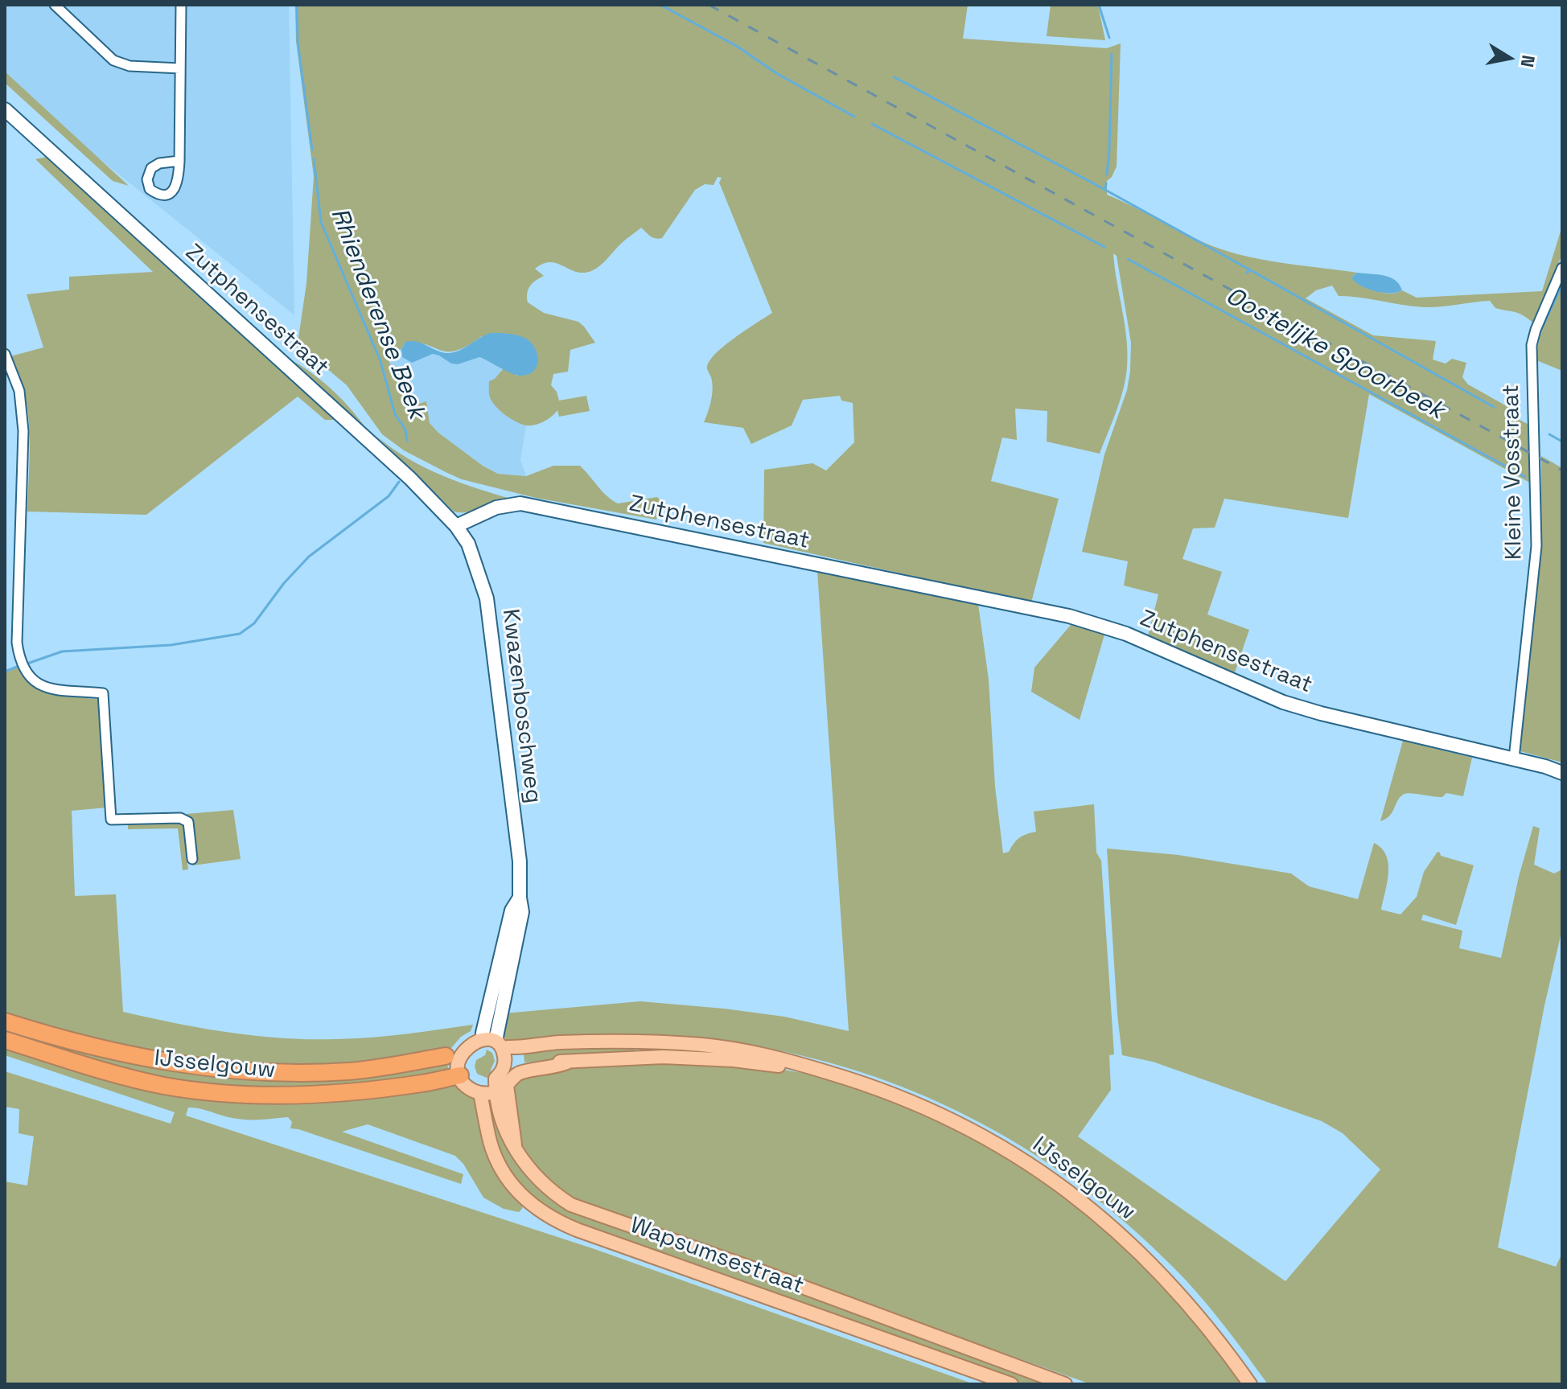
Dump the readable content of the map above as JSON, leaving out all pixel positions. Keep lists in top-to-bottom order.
{
  "streets": {
    "highway": ["IJsselgouw"],
    "main road": ["Wapsumsestraat"],
    "street": ["Zutphensestraat", "Kleine Vosstraat", "Kwazenboschweg"]
  },
  "crossings": [
    ["Zutphensestraat", "Kleine Vosstraat"],
    ["Zutphensestraat", "Kwazenboschweg"]
  ],
  "water": ["Rhienderense Beek", "Oostelijke Spoorbeek"],
  "north": "right"
}
